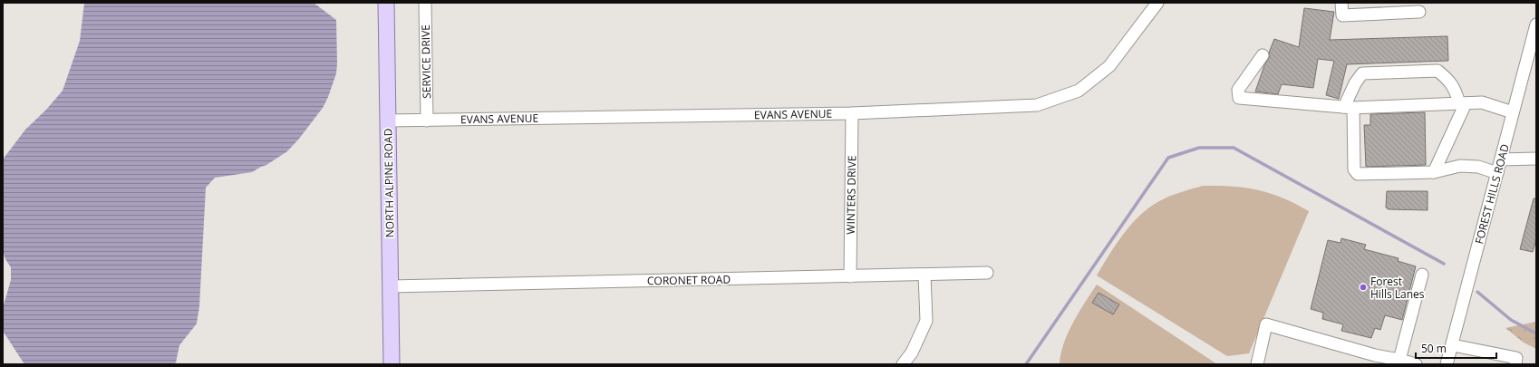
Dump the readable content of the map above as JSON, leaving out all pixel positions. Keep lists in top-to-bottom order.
{
  "streets": {
    "main road": ["NORTH ALPINE ROAD"],
    "street": [
      "SERVICE DRIVE",
      "EVANS AVENUE",
      "FOREST HILLS ROAD",
      "WINTERS DRIVE",
      "CORONET ROAD"
    ]
  },
  "crossings": [
    ["SERVICE DRIVE", "EVANS AVENUE"],
    ["EVANS AVENUE", "NORTH ALPINE ROAD"],
    ["EVANS AVENUE", "WINTERS DRIVE"],
    ["NORTH ALPINE ROAD", "CORONET ROAD"],
    ["WINTERS DRIVE", "CORONET ROAD"]
  ],
  "places": ["Forest Hills Lanes"],
  "scale_bar": "50 m"
}
